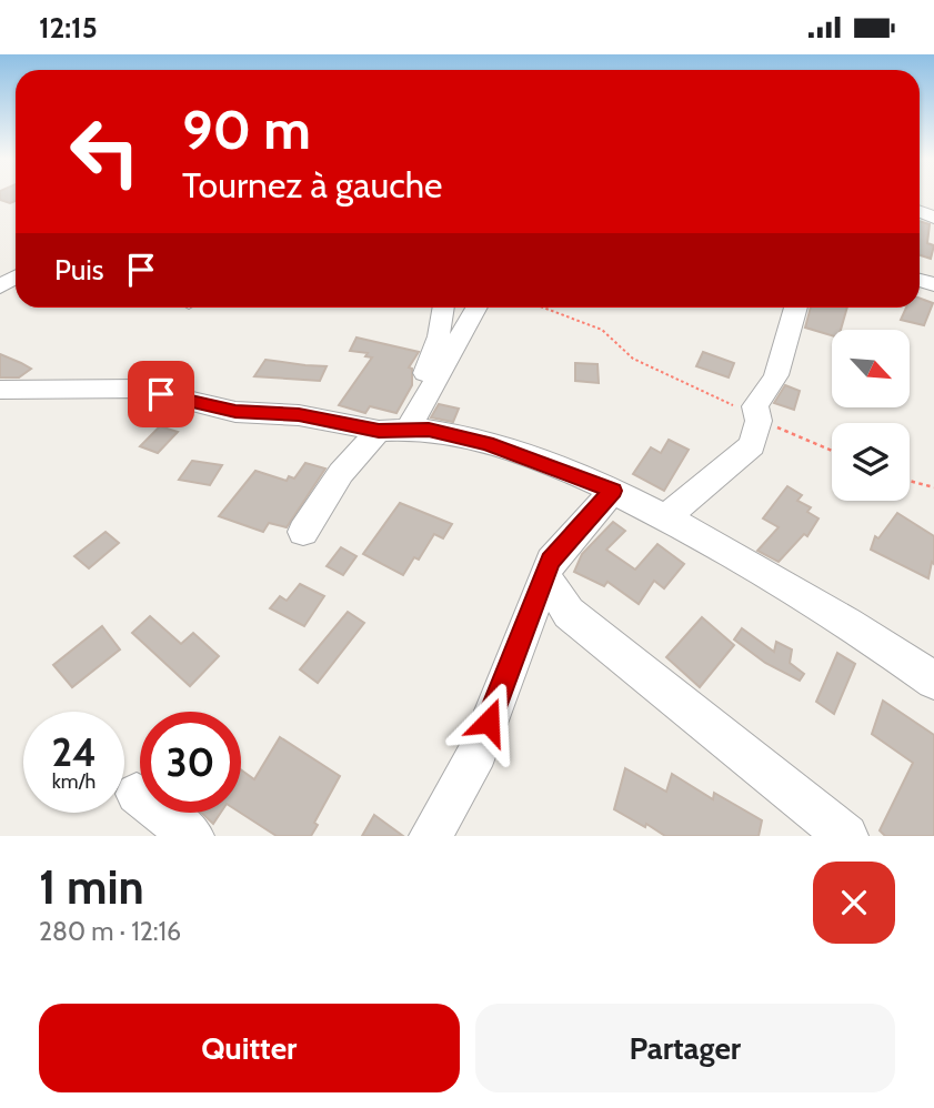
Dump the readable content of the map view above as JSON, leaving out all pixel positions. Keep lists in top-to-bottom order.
{
  "north": "bottom right",
  "page": {
    "status": "12:15",
    "turn": ["90 m", "Tournez à gauche"],
    "then": "Puis",
    "speed": "24 km/h",
    "limit": "30",
    "heading": ["1 min", "280 m · 12:16"],
    "buttons": ["Quitter", "Partager"]
  }
}
